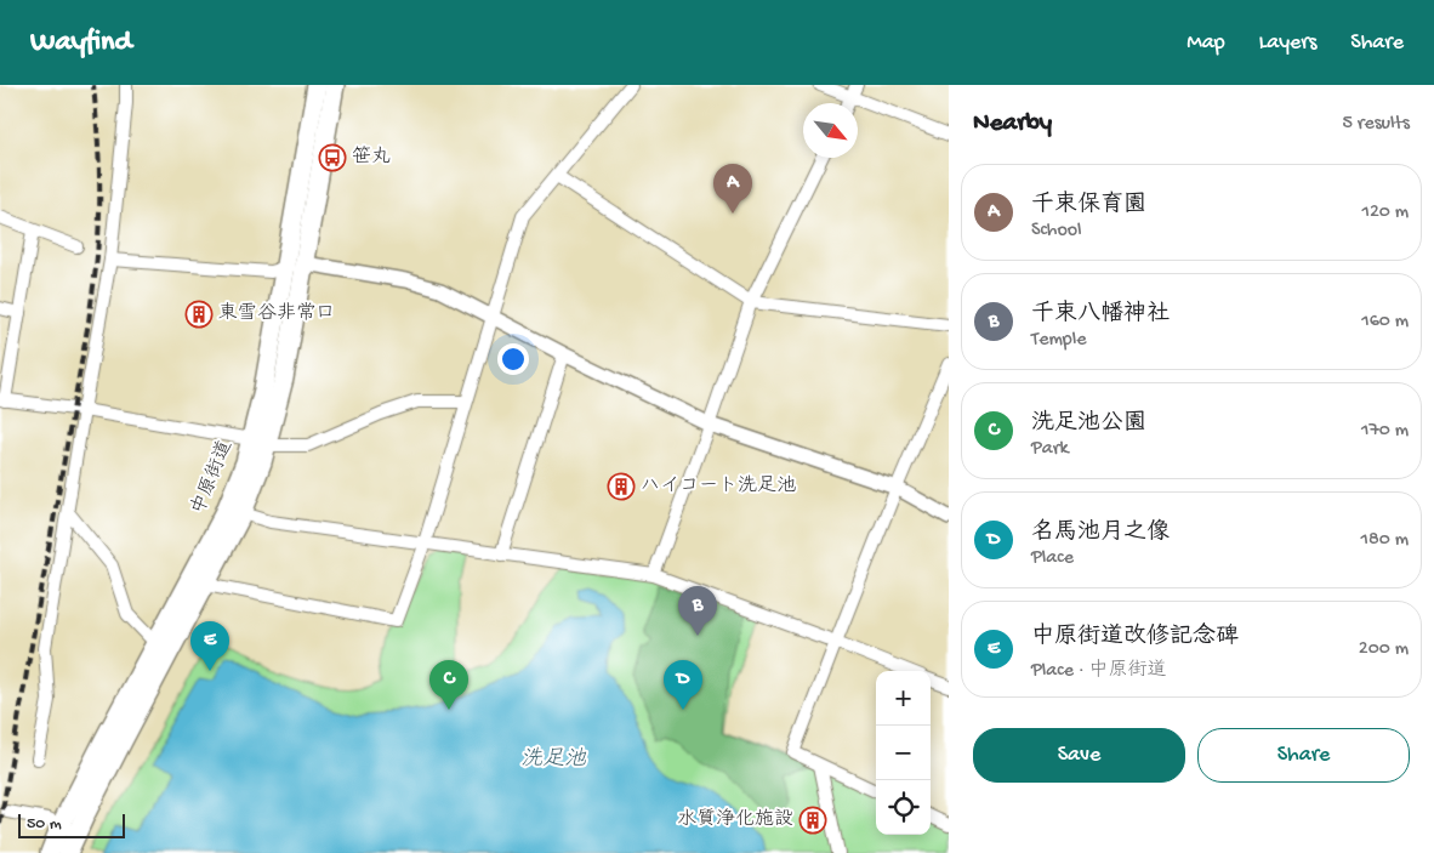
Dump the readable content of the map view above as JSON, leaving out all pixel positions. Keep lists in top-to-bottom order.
{
  "streets": {
    "main road": ["中原街道"]
  },
  "water": ["洗足池"],
  "places": {
    "bus stop": ["笹丸"],
    "building": ["東雪谷非常口", "ハイコート洗足池", "水質浄化施設"]
  },
  "scale_bar": "50 m",
  "north": "bottom right",
  "page": {
    "header": "Wayfind",
    "nav": ["Map", "Layers", "Share"],
    "heading": ["Nearby", "5 results"],
    "pins": [
      "A",
      "B",
      "E",
      "C",
      "D"
    ],
    "list": [
      {
        "mark": "A",
        "name": "千束保育園",
        "note": "School",
        "value": "120 m"
      },
      {
        "mark": "B",
        "name": "千束八幡神社",
        "note": "Temple",
        "value": "160 m"
      },
      {
        "mark": "C",
        "name": "洗足池公園",
        "note": "Park",
        "value": "170 m"
      },
      {
        "mark": "D",
        "name": "名馬池月之像",
        "note": "Place",
        "value": "180 m"
      },
      {
        "mark": "E",
        "name": "中原街道改修記念碑",
        "note": "Place · 中原街道",
        "value": "200 m"
      }
    ],
    "map_buttons": ["+", "−"],
    "buttons": ["Save", "Share"],
    "scale": "50 m"
  }
}
